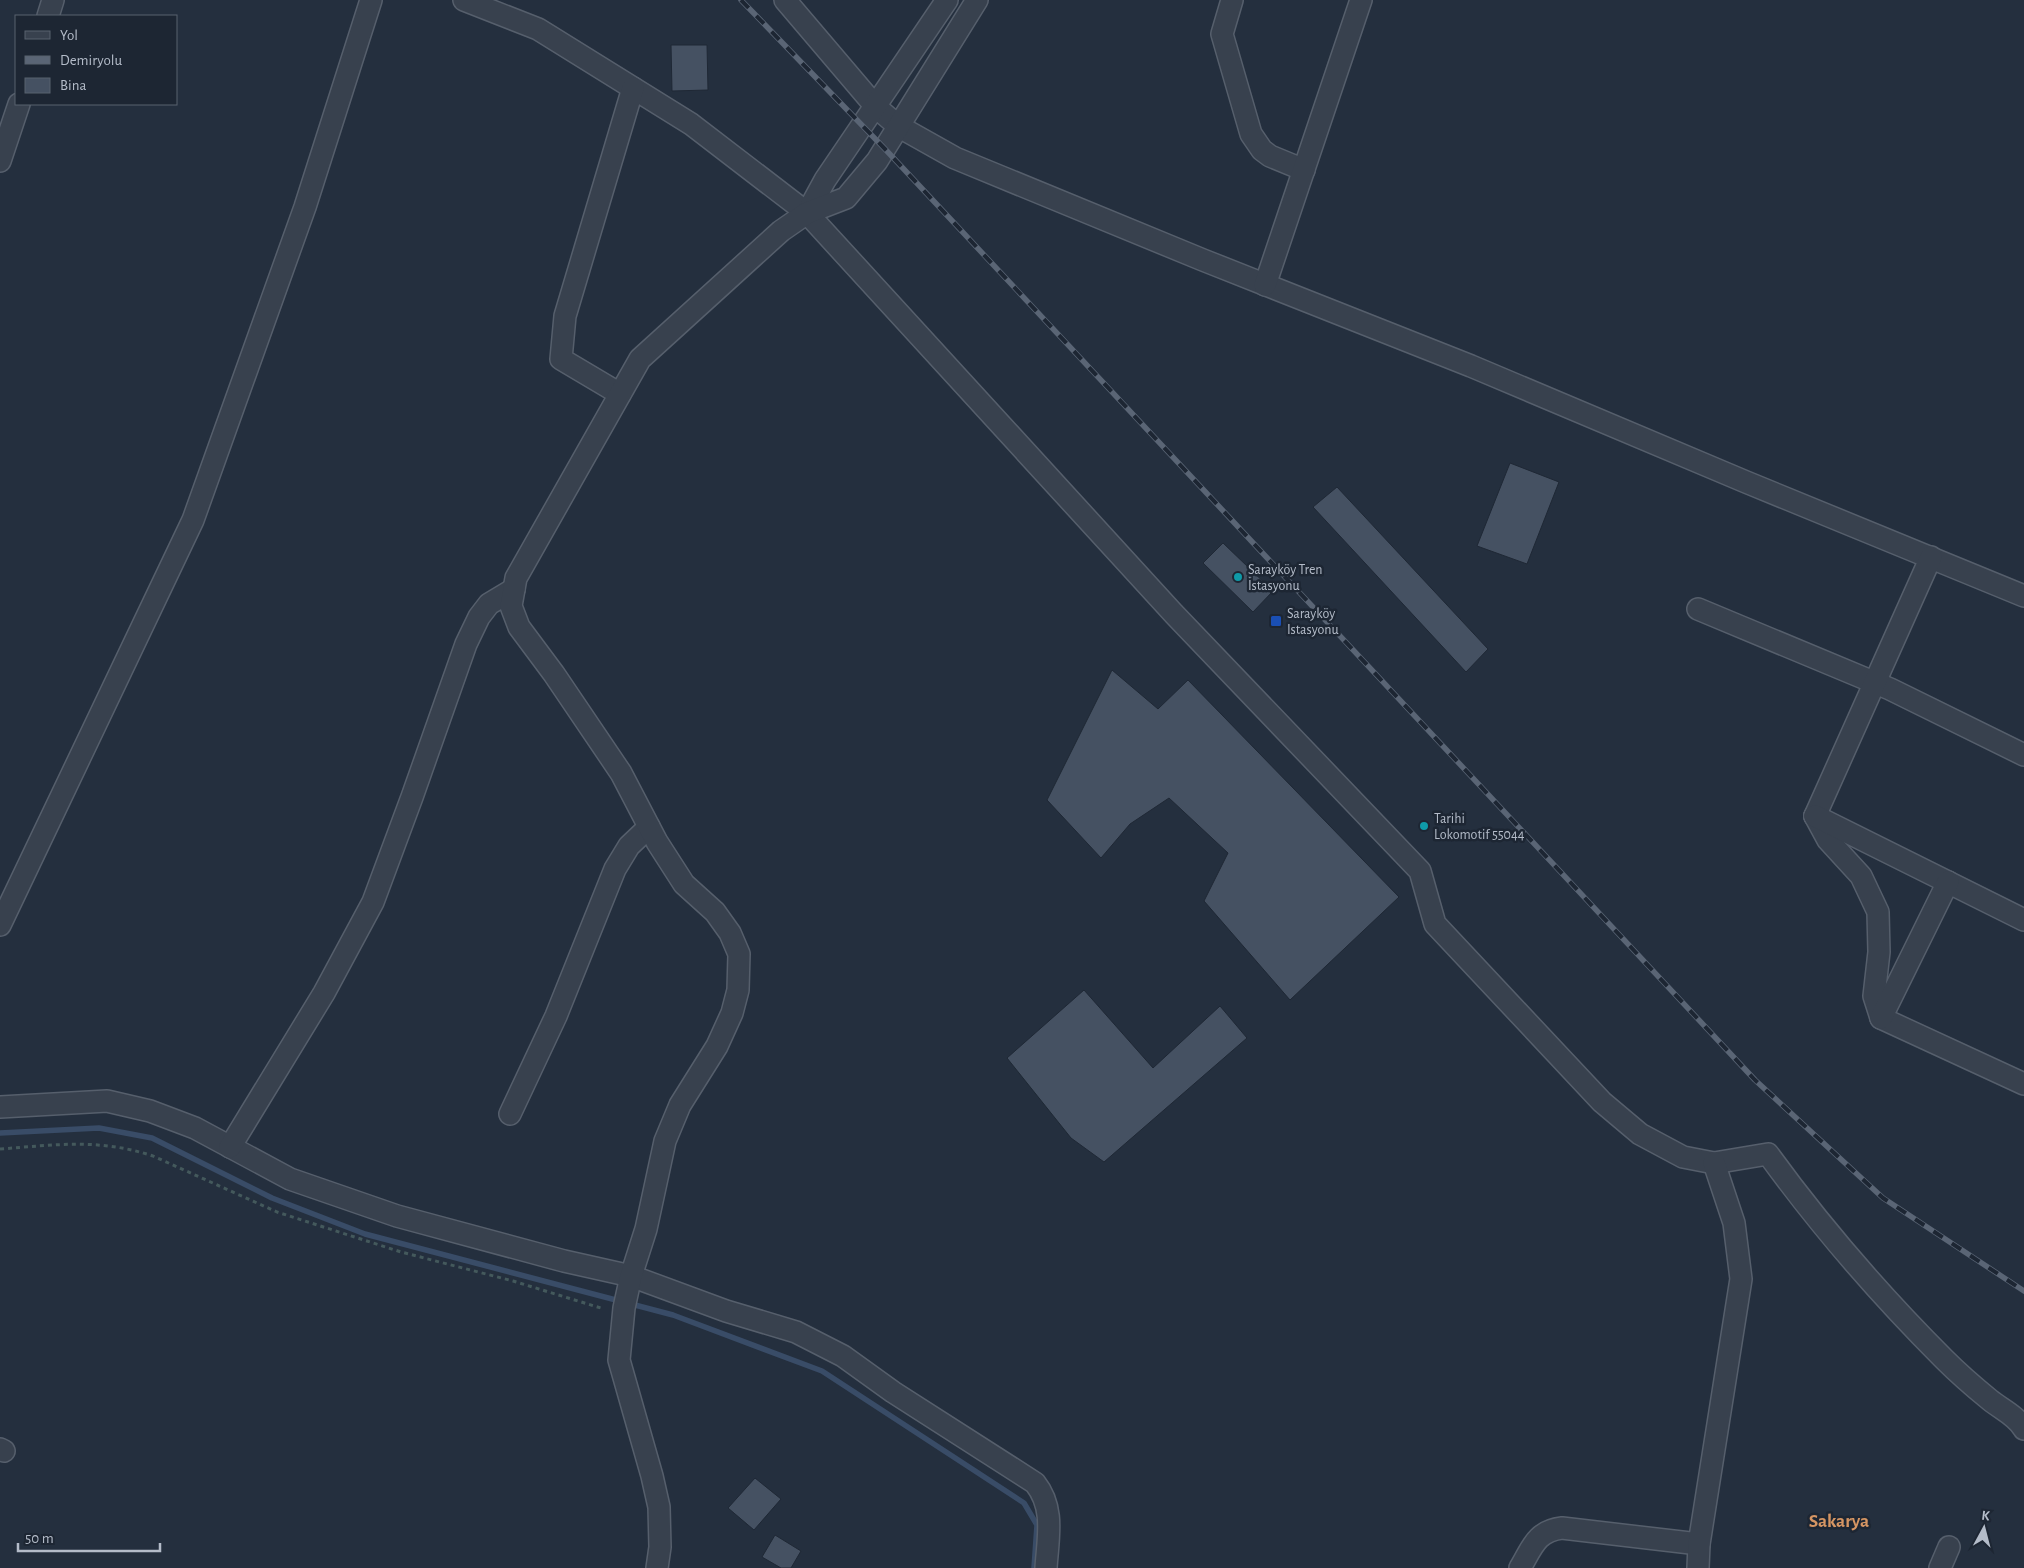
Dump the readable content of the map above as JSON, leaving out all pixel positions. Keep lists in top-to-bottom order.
{
  "districts": ["Sakarya"],
  "places": {
    "other": ["Sarayköy Tren İstasyonu", "Tarihi Lokomotif 55044"],
    "transit": ["Sarayköy Istasyonu"]
  },
  "legend": ["Yol", "Demiryolu", "Bina"],
  "scale_bar": "50 m",
  "north": "top"
}
